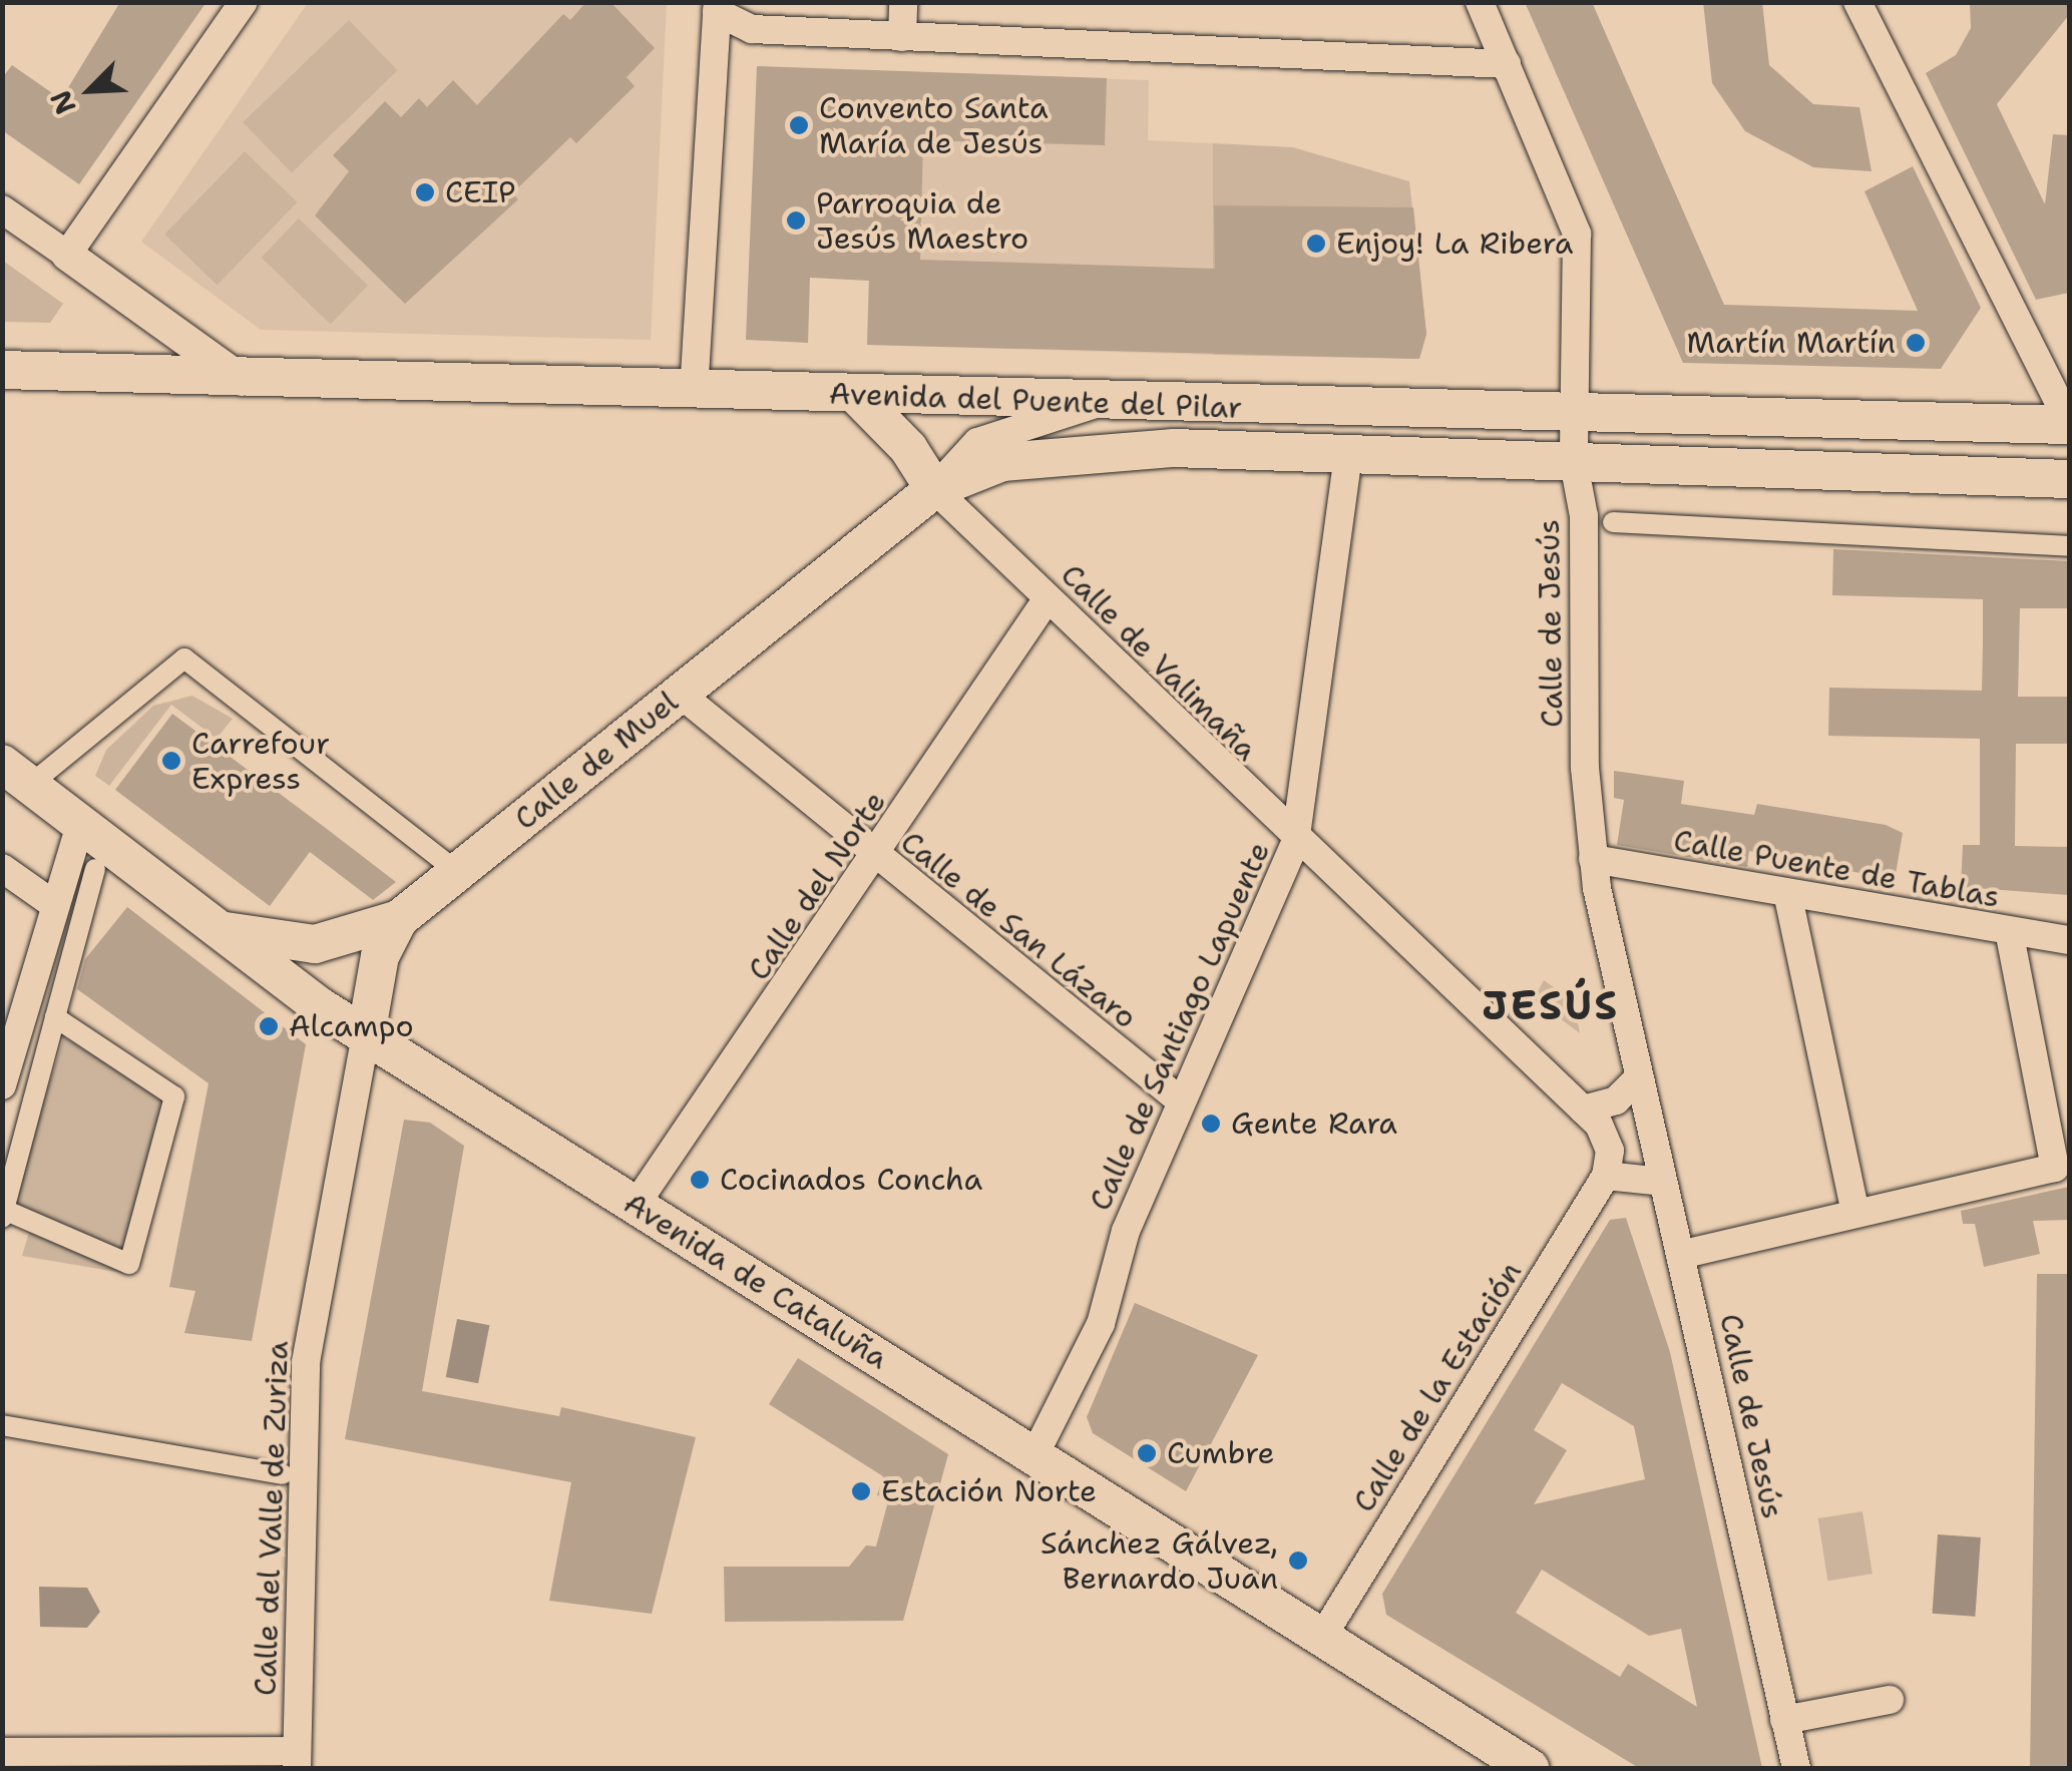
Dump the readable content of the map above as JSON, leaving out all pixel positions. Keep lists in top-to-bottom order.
{
  "streets": {
    "main road": ["Avenida del Puente del Pilar", "Calle de Muel", "Avenida de Cataluña"],
    "street": [
      "Calle de Jesús",
      "Calle de Valimaña",
      "Calle Puente de Tablas",
      "Calle del Norte",
      "Calle de San Lázaro",
      "Calle de Santiago Lapuente",
      "Calle de la Estación",
      "Calle del Valle de Zuriza"
    ]
  },
  "crossings": [
    ["Avenida del Puente del Pilar", "Calle de Jesús"],
    ["Avenida del Puente del Pilar", "Calle de Valimaña"],
    ["Avenida del Puente del Pilar", "Calle de Muel"],
    ["Avenida del Puente del Pilar", "Calle de Santiago Lapuente"],
    ["Calle de Jesús", "Calle Puente de Tablas"],
    ["Calle de Valimaña", "Calle de Muel"],
    ["Calle de Valimaña", "Calle del Norte"],
    ["Calle de Valimaña", "Calle de Santiago Lapuente"],
    ["Calle de Muel", "Calle de San Lázaro"],
    ["Calle de Muel", "Avenida de Cataluña"],
    ["Calle del Norte", "Calle de San Lázaro"],
    ["Calle del Norte", "Avenida de Cataluña"],
    ["Calle de San Lázaro", "Calle de Santiago Lapuente"],
    ["Calle de Santiago Lapuente", "Avenida de Cataluña"],
    ["Avenida de Cataluña", "Calle de la Estación"],
    ["Avenida de Cataluña", "Calle del Valle de Zuriza"]
  ],
  "districts": ["JESÚS"],
  "places": [
    "Convento Santa María de Jesús",
    "CEIP",
    "Parroquia de Jesús Maestro",
    "Enjoy! La Ribera",
    "Martín Martín",
    "Carrefour Express",
    "Alcampo",
    "Gente Rara",
    "Cocinados Concha",
    "Cumbre",
    "Estación Norte",
    "Sánchez Gálvez, Bernardo Juan"
  ],
  "north": "bottom left"
}
